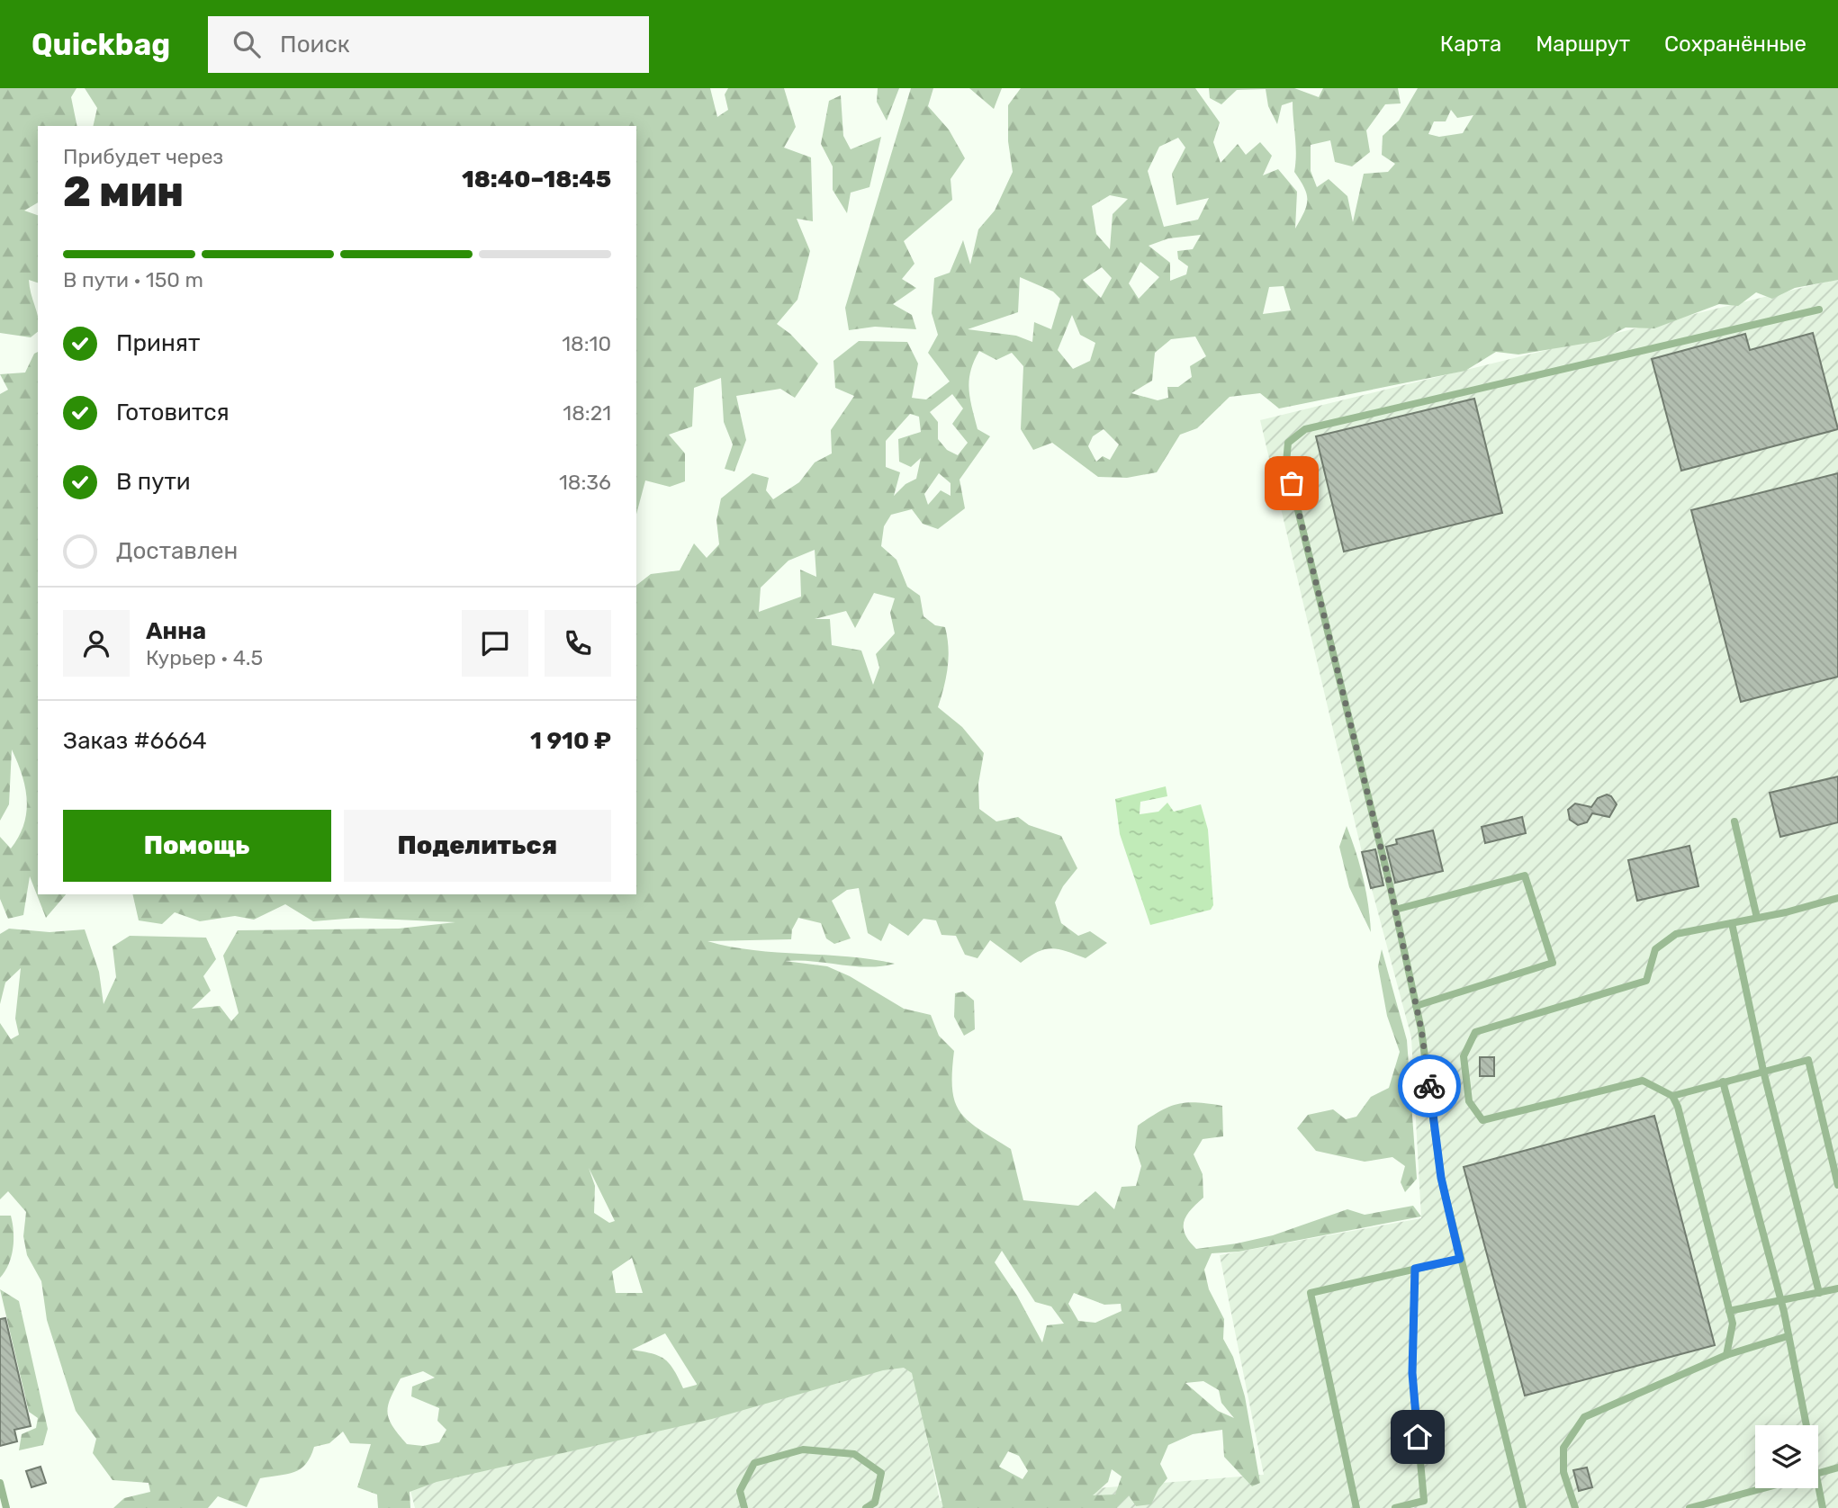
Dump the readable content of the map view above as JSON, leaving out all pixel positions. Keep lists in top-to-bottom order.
{
  "page": {
    "header": "Quickbag",
    "search": "Поиск",
    "nav": ["Карта", "Маршрут", "Сохранённые"],
    "heading": ["2 мин", "Прибудет через", "18:40–18:45"],
    "panel": [
      "Анна",
      "Курьер · 4.5",
      "Заказ #6664",
      "1 910 ₽"
    ],
    "bar": "В пути · 150 m",
    "list": [
      ["Принят", "18:10"],
      ["Готовится", "18:21"],
      ["В пути", "18:36"],
      "Доставлен"
    ],
    "buttons": ["Помощь", "Поделиться"]
  }
}
